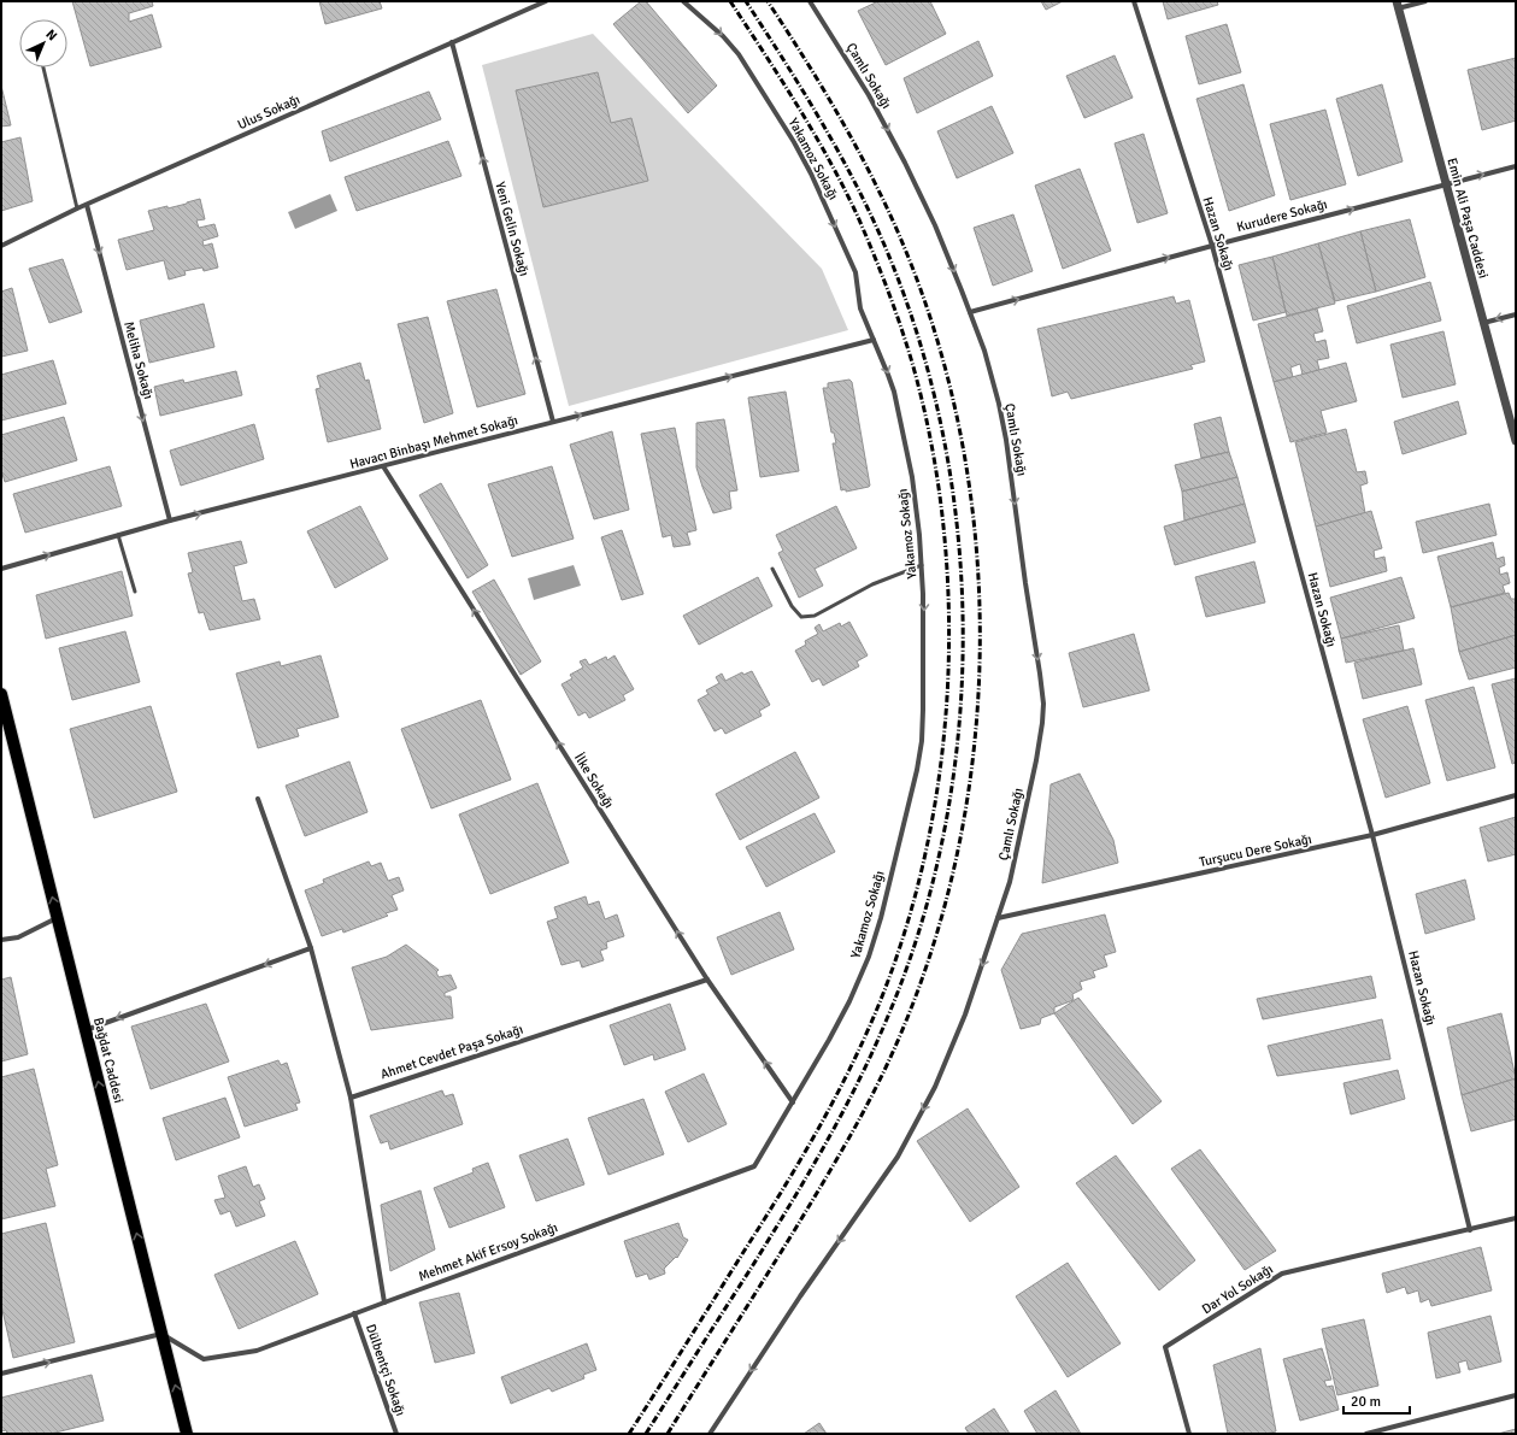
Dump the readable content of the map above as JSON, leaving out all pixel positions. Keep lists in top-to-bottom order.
{
  "streets": {
    "main road": ["Bağdat Caddesi"],
    "street": [
      "Çamlı Sokağı",
      "Ulus Sokağı",
      "Yakamoz Sokağı",
      "Kurudere Sokağı",
      "Emin Ali Paşa Caddesi",
      "Yeni Gelin Sokağı",
      "Hazan Sokağı",
      "Meliha Sokağı",
      "Havacı Binbaşı Mehmet Sokağı",
      "İlke Sokağı",
      "Turşucu Dere Sokağı",
      "Ahmet Cevdet Paşa Sokağı",
      "Mehmet Akif Ersoy Sokağı",
      "Dar Yol Sokağı",
      "Dülbentçi Sokağı"
    ]
  },
  "crossings": [
    ["Çamlı Sokağı", "Kurudere Sokağı"],
    ["Çamlı Sokağı", "Turşucu Dere Sokağı"],
    ["Ulus Sokağı", "Yeni Gelin Sokağı"],
    ["Ulus Sokağı", "Meliha Sokağı"],
    ["Yakamoz Sokağı", "Havacı Binbaşı Mehmet Sokağı"],
    ["Yakamoz Sokağı", "İlke Sokağı"],
    ["Yakamoz Sokağı", "Mehmet Akif Ersoy Sokağı"],
    ["Kurudere Sokağı", "Emin Ali Paşa Caddesi"],
    ["Kurudere Sokağı", "Hazan Sokağı"],
    ["Yeni Gelin Sokağı", "Havacı Binbaşı Mehmet Sokağı"],
    ["Hazan Sokağı", "Turşucu Dere Sokağı"],
    ["Hazan Sokağı", "Dar Yol Sokağı"],
    ["Meliha Sokağı", "Havacı Binbaşı Mehmet Sokağı"],
    ["Havacı Binbaşı Mehmet Sokağı", "İlke Sokağı"],
    ["İlke Sokağı", "Ahmet Cevdet Paşa Sokağı"],
    ["İlke Sokağı", "Mehmet Akif Ersoy Sokağı"],
    ["Bağdat Caddesi", "Mehmet Akif Ersoy Sokağı"],
    ["Mehmet Akif Ersoy Sokağı", "Dülbentçi Sokağı"]
  ],
  "one_way": [
    "Çamlı Sokağı",
    "Yakamoz Sokağı",
    "Kurudere Sokağı",
    "Yeni Gelin Sokağı",
    "Meliha Sokağı",
    "Havacı Binbaşı Mehmet Sokağı",
    "İlke Sokağı",
    "Bağdat Caddesi"
  ],
  "scale_bar": "20 m",
  "north": "top right"
}
